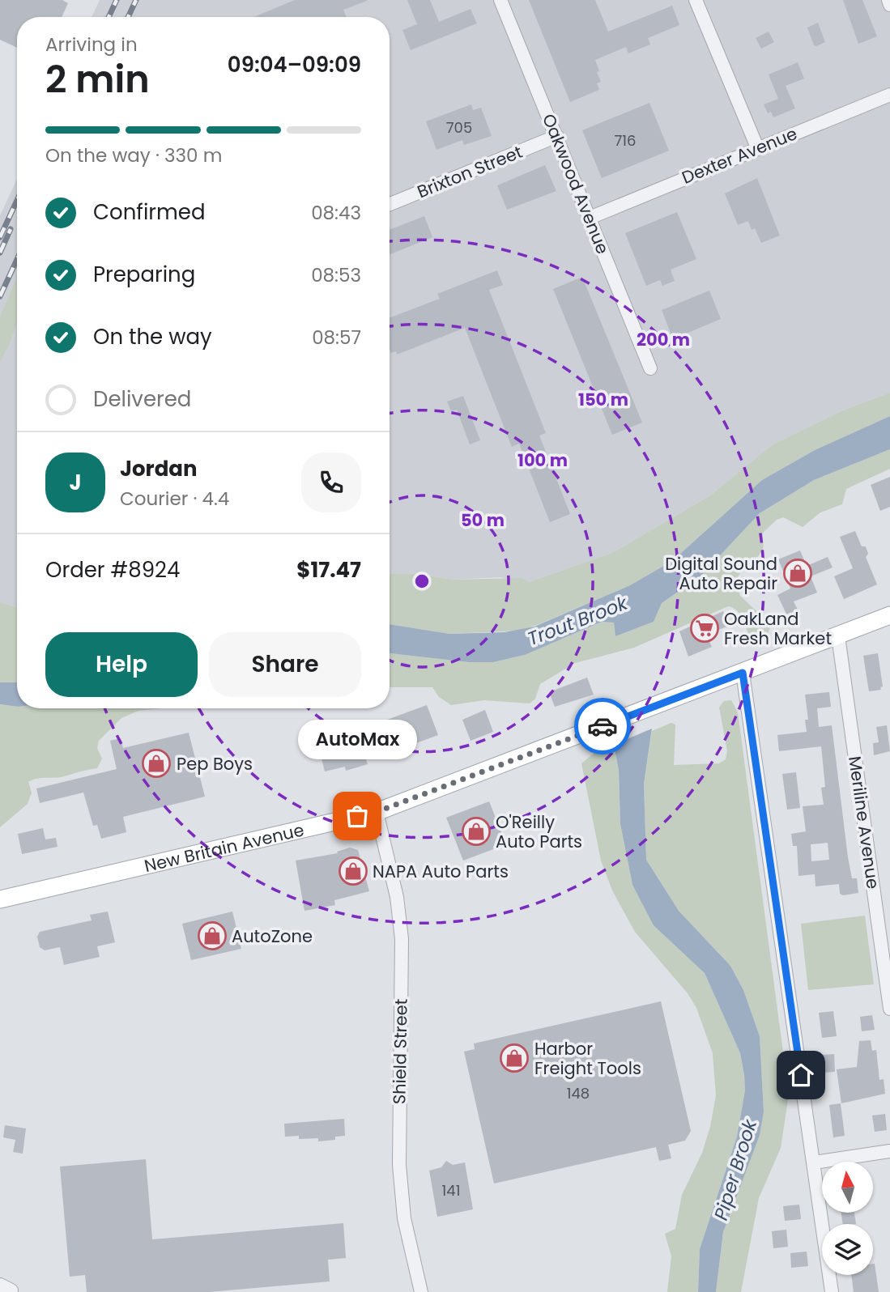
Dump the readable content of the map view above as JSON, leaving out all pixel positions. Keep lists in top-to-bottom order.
{
  "streets": {
    "main road": ["New Britain Avenue"],
    "street": [
      "Dexter Avenue",
      "Brixton Street",
      "Oakwood Avenue",
      "Meriline Avenue",
      "Shield Street"
    ]
  },
  "crossings": [
    ["Dexter Avenue", "Oakwood Avenue"],
    ["Brixton Street", "Oakwood Avenue"],
    ["Meriline Avenue", "New Britain Avenue"],
    ["New Britain Avenue", "Shield Street"]
  ],
  "water": ["Trout Brook", "Piper Brook"],
  "places": {
    "shop": [
      "Digital Sound Auto Repair",
      "Pep Boys",
      "O'Reilly Auto Parts",
      "NAPA Auto Parts",
      "AutoZone",
      "Harbor Freight Tools"
    ],
    "supermarket": ["OakLand Fresh Market"],
    "other": ["AutoMax"]
  },
  "house_numbers": [
    "705",
    "716",
    "148",
    "141"
  ],
  "north": "top",
  "page": {
    "heading": ["2 min", "Arriving in", "09:04–09:09"],
    "panel": [
      "Jordan",
      "Courier · 4.4",
      "Order #8924",
      "$17.47"
    ],
    "bar": "On the way · 330 m",
    "list": [
      ["Confirmed", "08:43"],
      ["Preparing", "08:53"],
      ["On the way", "08:57"],
      "Delivered"
    ],
    "round": "J",
    "buttons": ["Help", "Share"],
    "bubble": "AutoMax"
  },
  "rings": [
    "200 m",
    "150 m",
    "100 m",
    "50 m"
  ]
}
